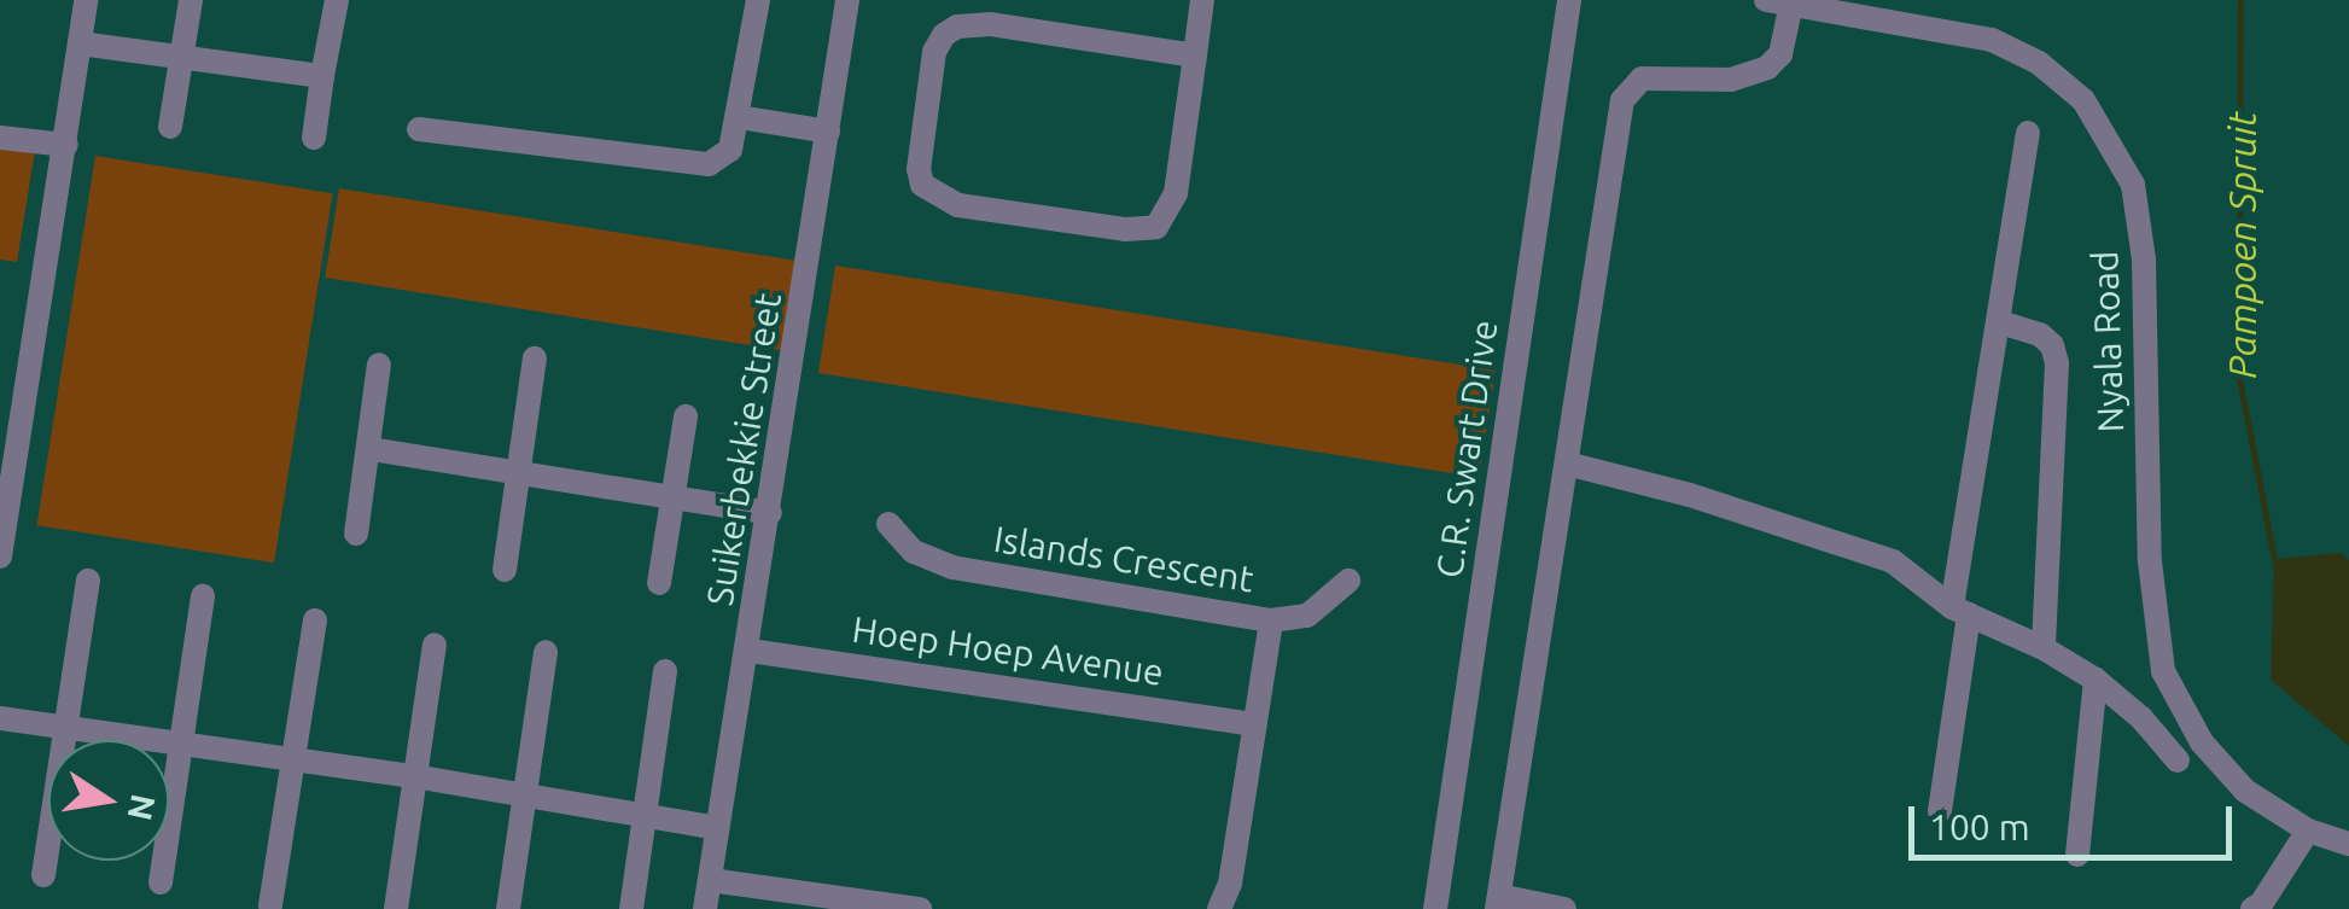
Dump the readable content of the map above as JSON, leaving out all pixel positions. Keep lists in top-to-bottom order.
{
  "streets": {
    "street": [
      "Nyala Road",
      "Suikerbekkie Street",
      "C.R. Swart Drive",
      "Islands Crescent",
      "Hoep Hoep Avenue"
    ]
  },
  "crossings": [
    ["Suikerbekkie Street", "Hoep Hoep Avenue"]
  ],
  "water": ["Pampoen Spruit"],
  "scale_bar": "100 m",
  "north": "right"
}
